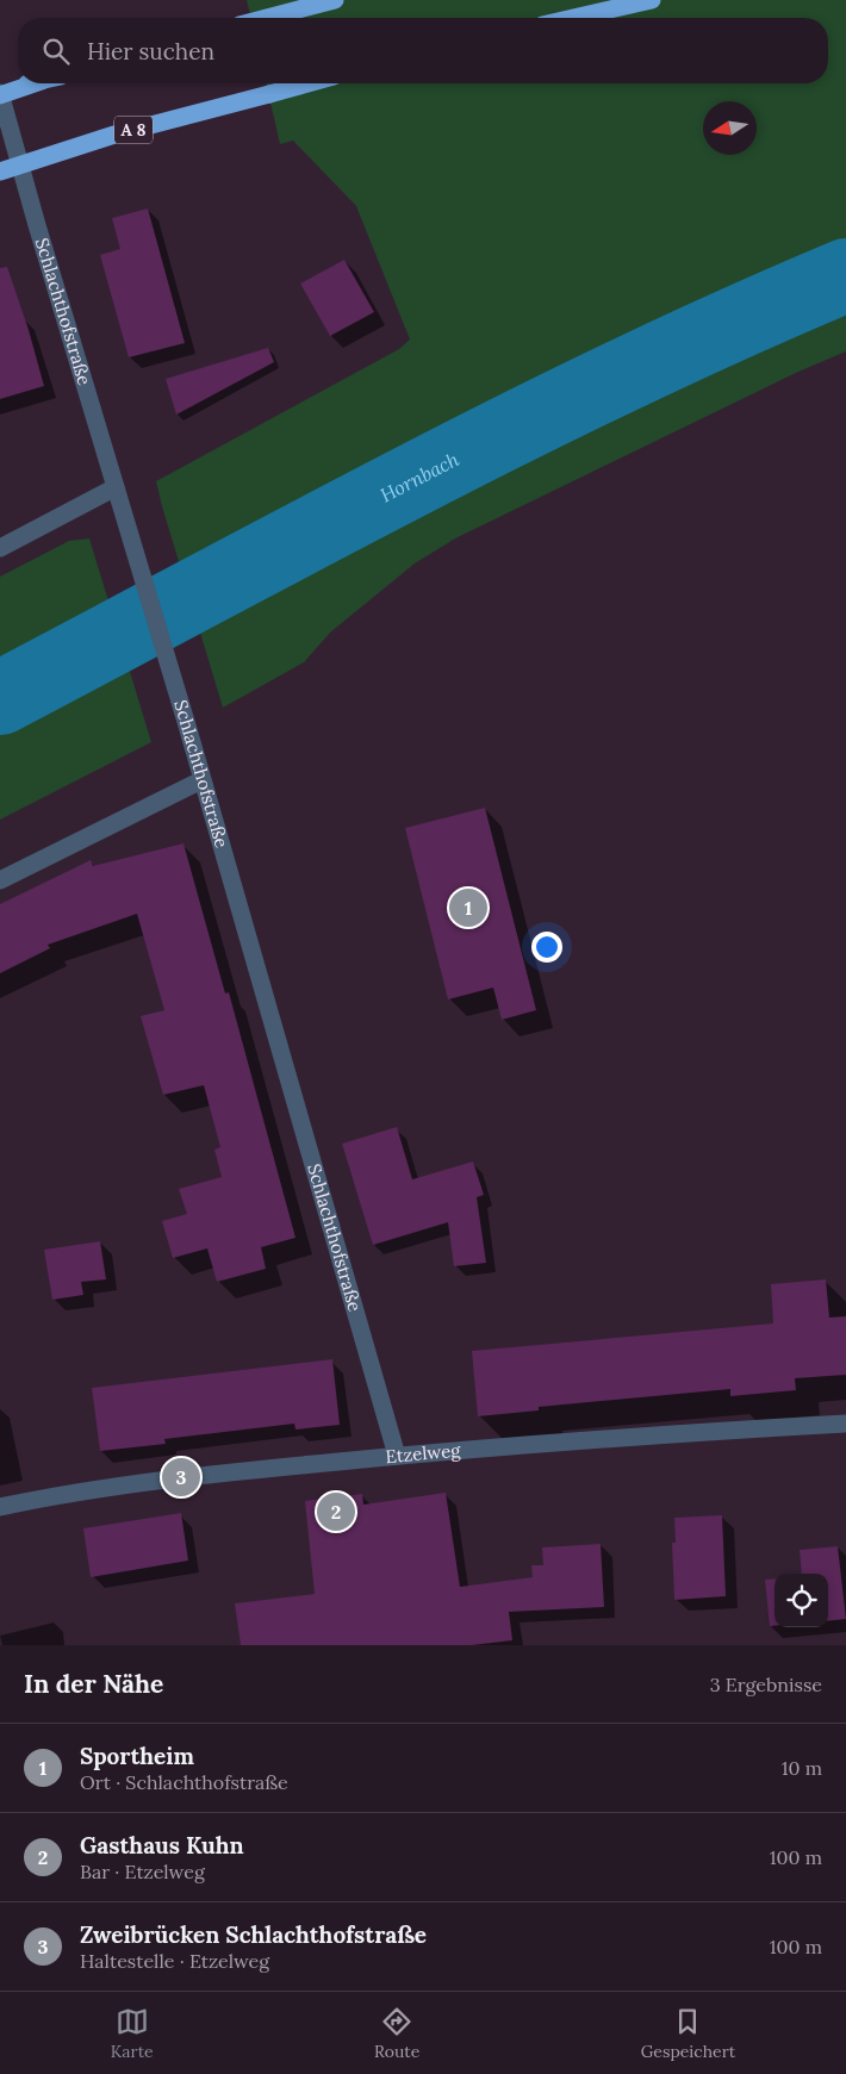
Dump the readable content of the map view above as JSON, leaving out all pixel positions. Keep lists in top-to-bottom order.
{
  "streets": {
    "highway": ["A 8"],
    "street": ["Schlachthofstraße", "Etzelweg"]
  },
  "crossings": [
    ["Schlachthofstraße", "Etzelweg"]
  ],
  "water": ["Hornbach"],
  "north": "left",
  "page": {
    "search": "Hier suchen",
    "pins": ["1", "3", "2"],
    "heading": ["In der Nähe", "3 Ergebnisse"],
    "list": [
      {
        "mark": "1",
        "name": "Sportheim",
        "note": "Ort · Schlachthofstraße",
        "value": "10 m"
      },
      {
        "mark": "2",
        "name": "Gasthaus Kuhn",
        "note": "Bar · Etzelweg",
        "value": "100 m"
      },
      {
        "mark": "3",
        "name": "Zweibrücken Schlachthofstraße",
        "note": "Haltestelle · Etzelweg",
        "value": "100 m"
      }
    ],
    "nav": ["Karte", "Route", "Gespeichert"]
  }
}
